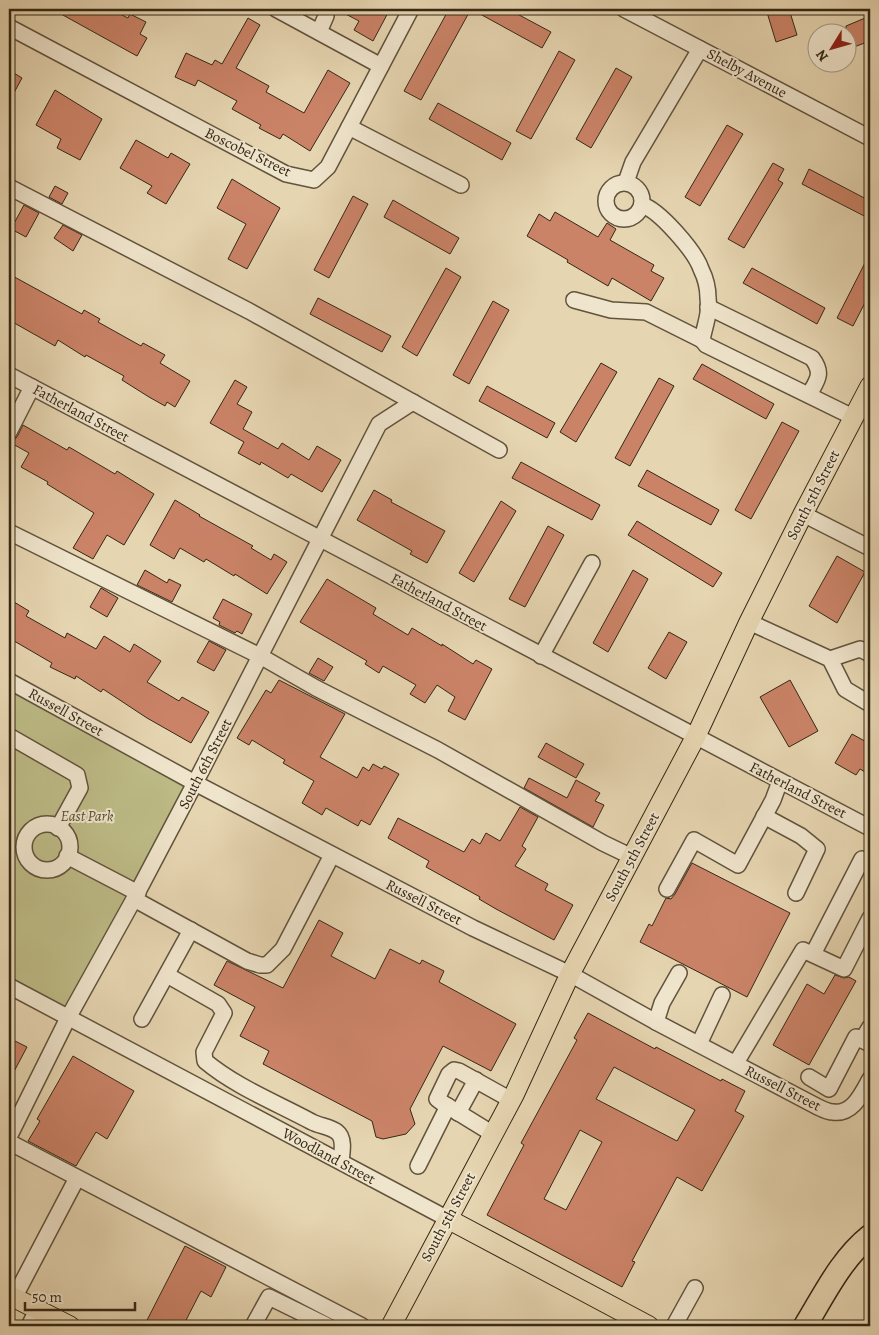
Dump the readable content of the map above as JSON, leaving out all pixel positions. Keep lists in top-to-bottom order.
{
  "streets": {
    "main road": ["South 5th Street", "Woodland Street"],
    "street": [
      "Shelby Avenue",
      "Boscobel Street",
      "Fatherland Street",
      "Russell Street",
      "South 6th Street"
    ]
  },
  "crossings": [
    ["Fatherland Street", "South 5th Street"],
    ["Fatherland Street", "South 6th Street"],
    ["South 5th Street", "Russell Street"],
    ["South 5th Street", "Woodland Street"],
    ["Russell Street", "South 6th Street"],
    ["South 6th Street", "Woodland Street"]
  ],
  "parks": ["East Park"],
  "scale_bar": "50 m",
  "north": "bottom left"
}
